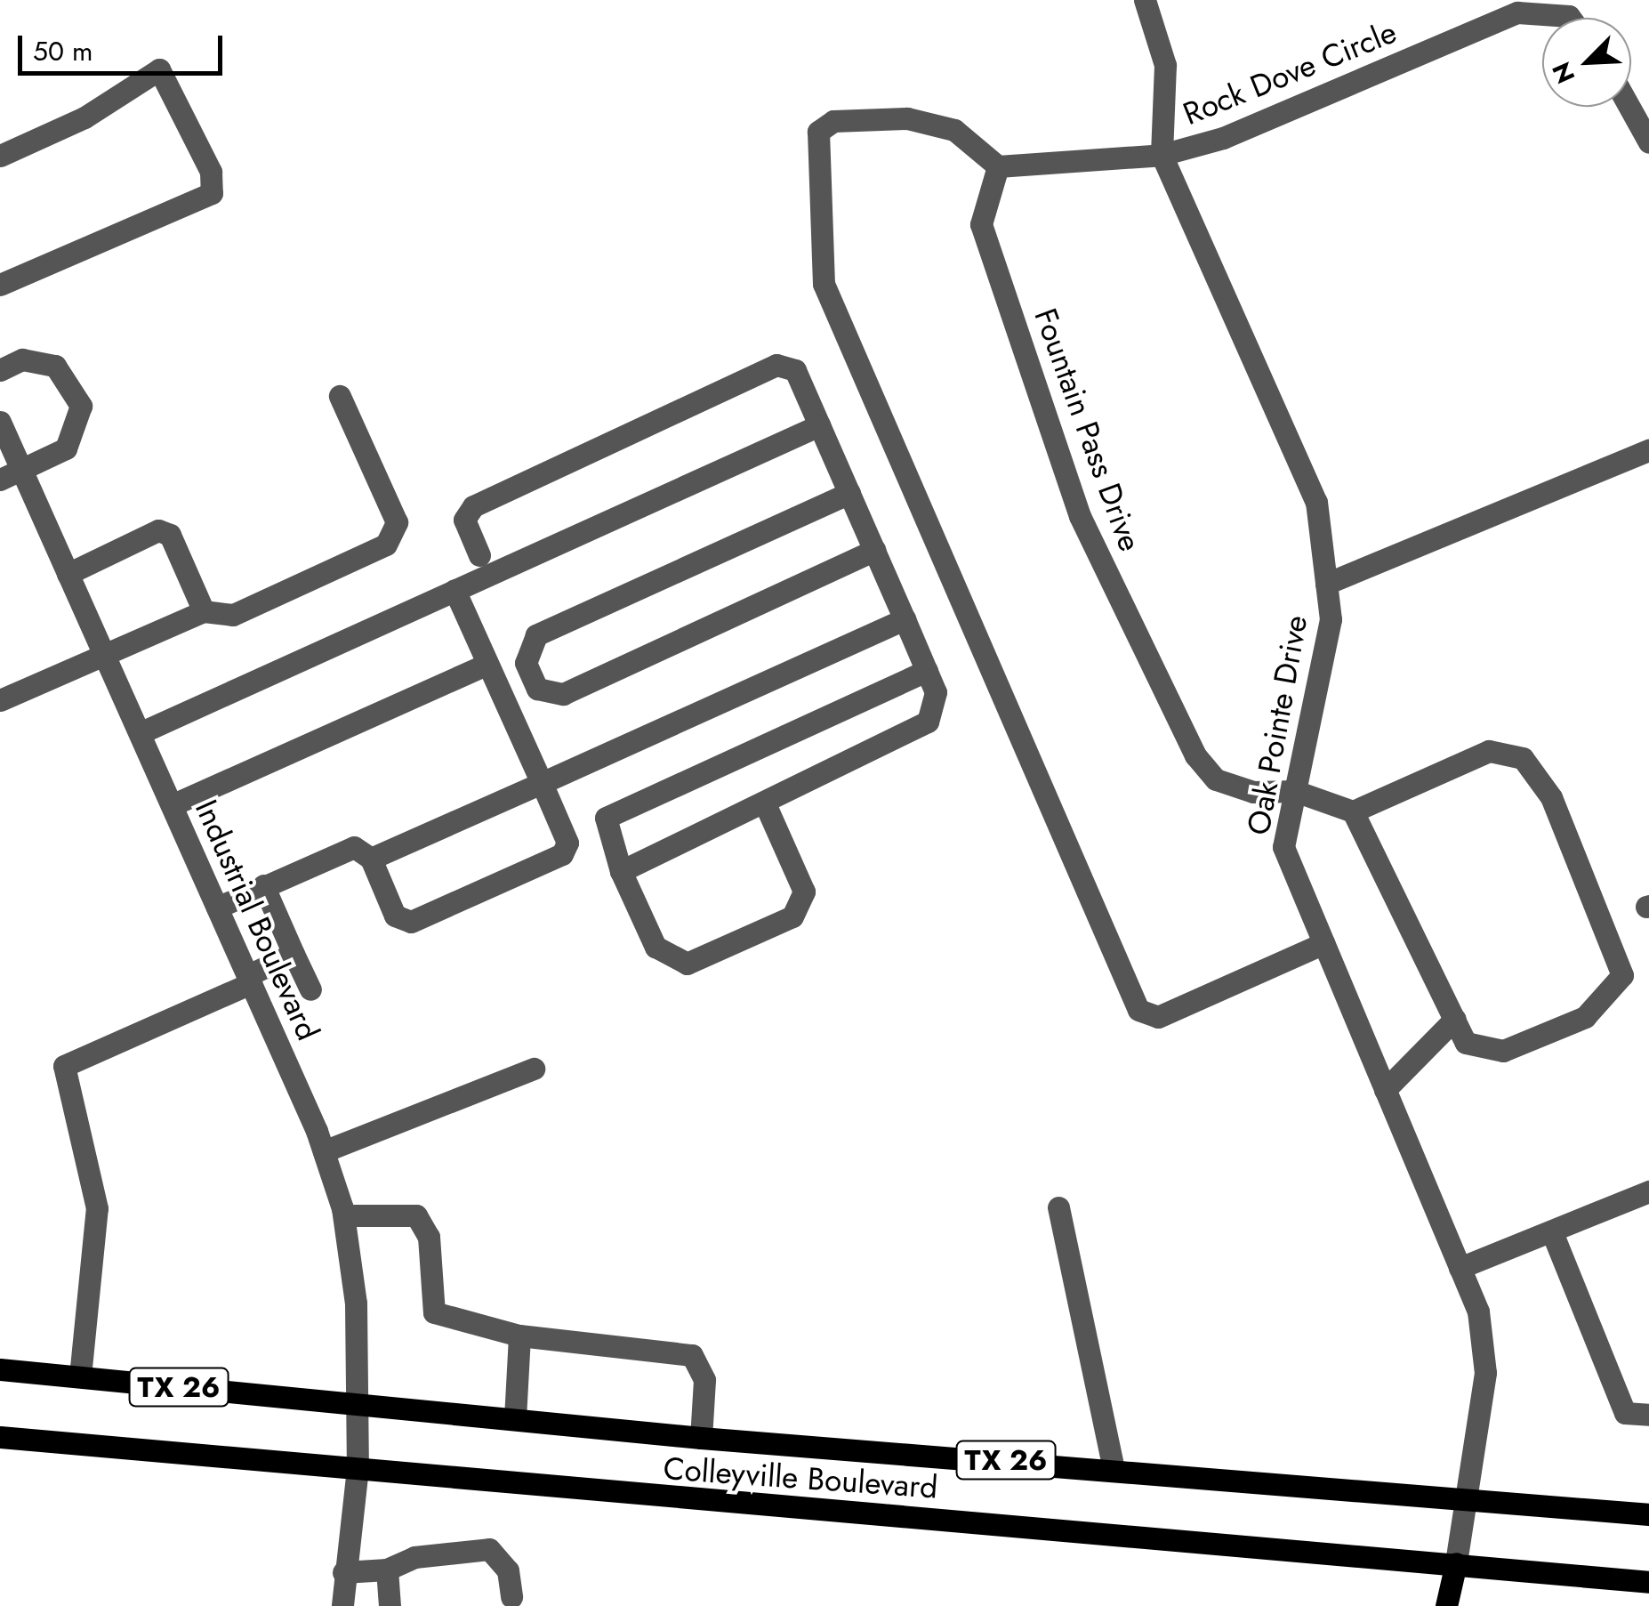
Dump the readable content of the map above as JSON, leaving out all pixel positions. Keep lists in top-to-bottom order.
{
  "streets": {
    "main road": ["TX 26", "Colleyville Boulevard"],
    "street": [
      "Rock Dove Circle",
      "Fountain Pass Drive",
      "Oak Pointe Drive",
      "Industrial Boulevard"
    ]
  },
  "crossings": [
    ["Rock Dove Circle", "Oak Pointe Drive"],
    ["Fountain Pass Drive", "Oak Pointe Drive"],
    ["Oak Pointe Drive", "Colleyville Boulevard"],
    ["Industrial Boulevard", "Colleyville Boulevard"]
  ],
  "scale_bar": "50 m",
  "north": "bottom left"
}
